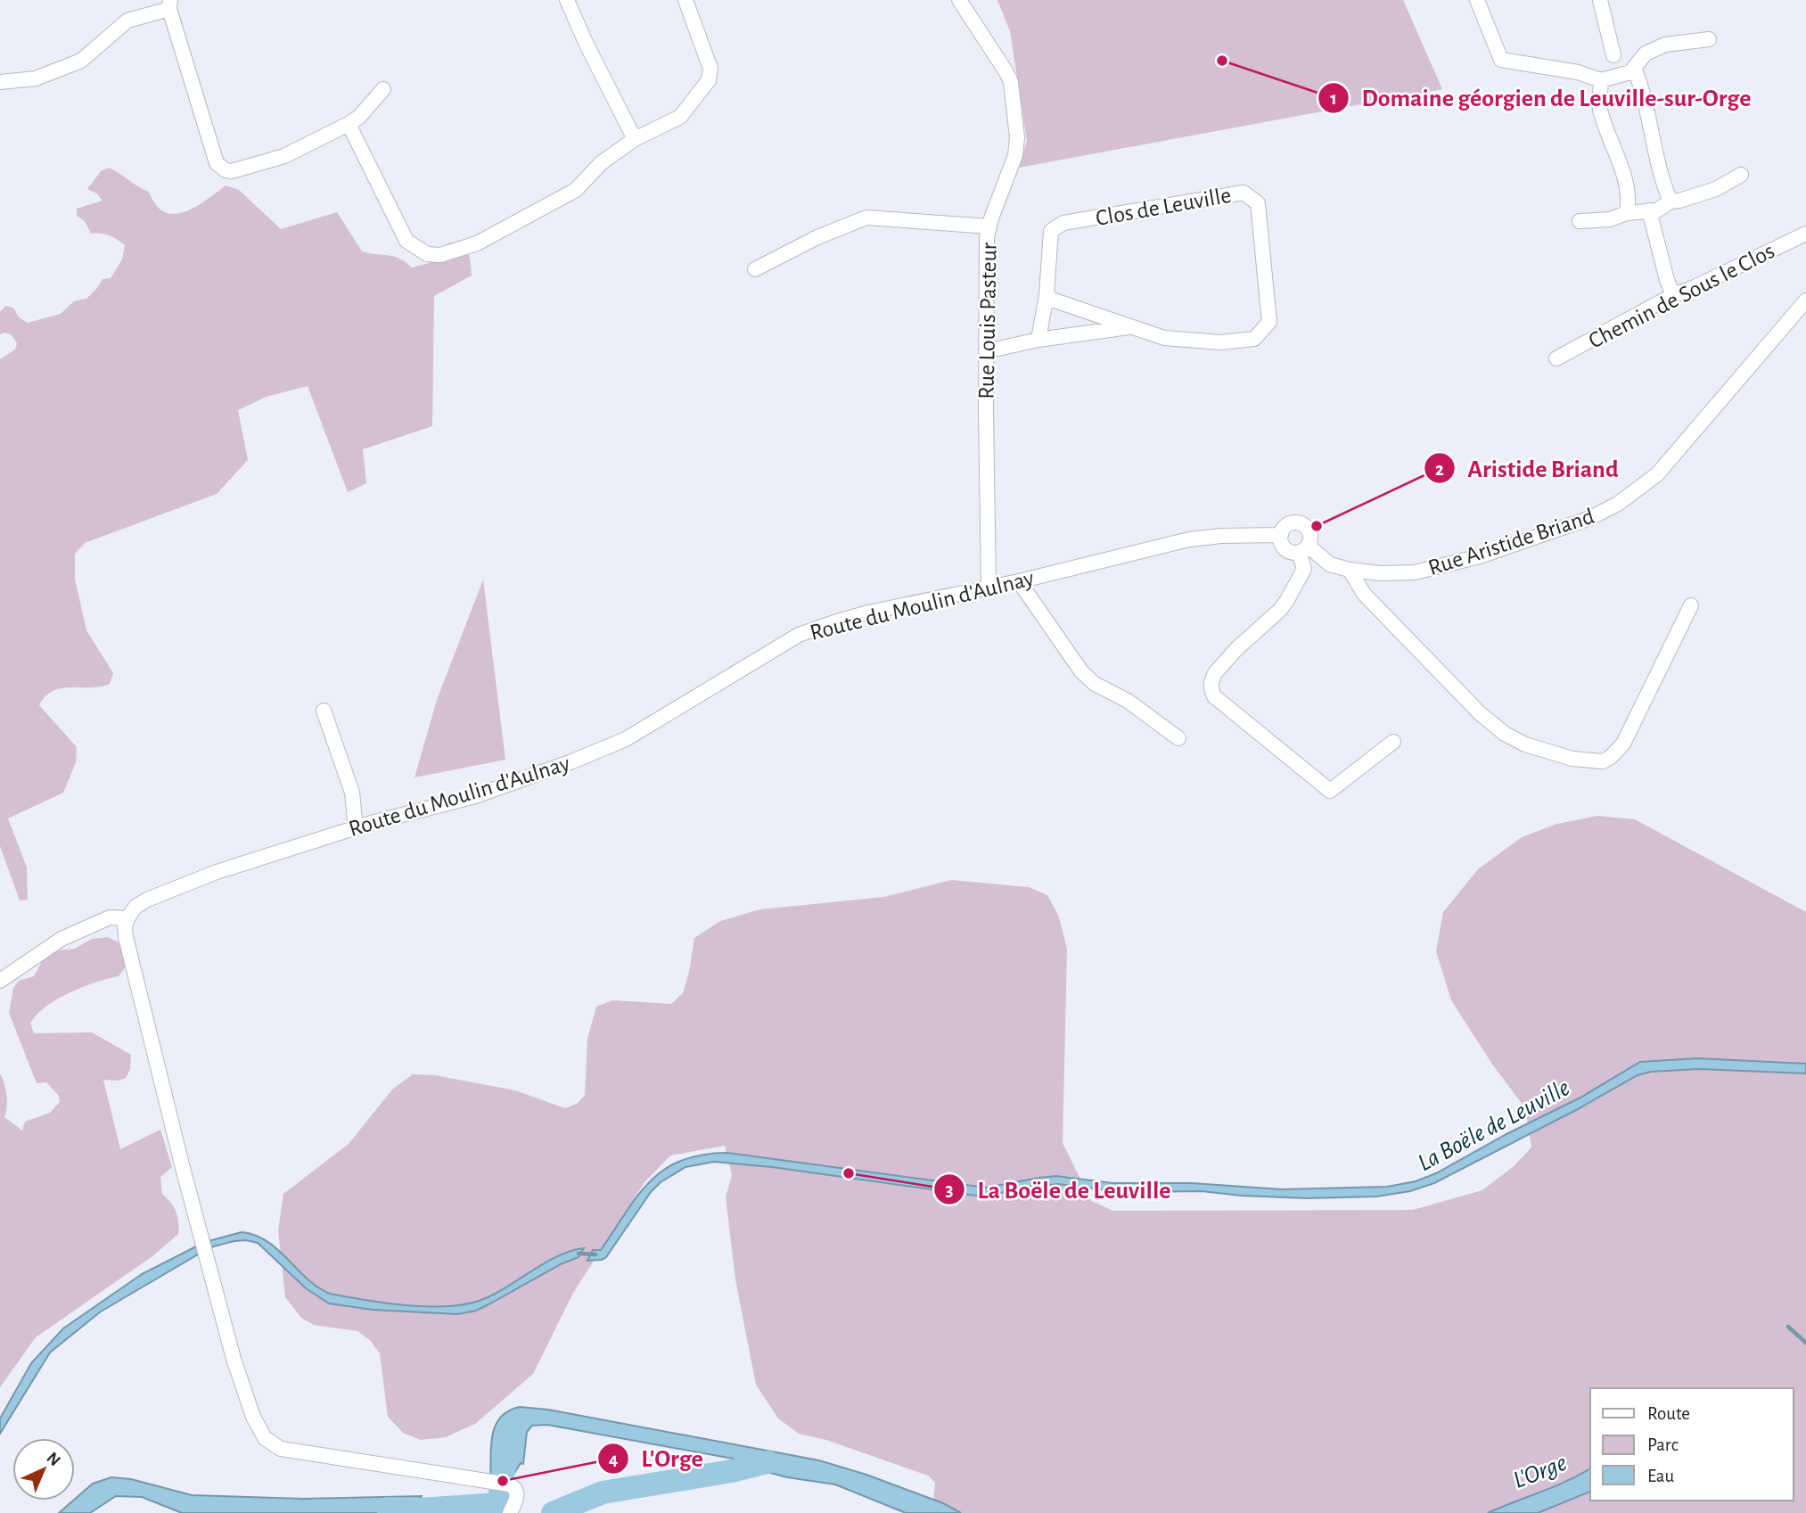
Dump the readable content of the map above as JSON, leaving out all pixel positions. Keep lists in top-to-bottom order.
{
  "streets": {
    "street": [
      "Clos de Leuville",
      "Chemin de Sous le Clos",
      "Rue Louis Pasteur",
      "Rue Aristide Briand",
      "Route du Moulin d'Aulnay"
    ]
  },
  "crossings": [
    ["Clos de Leuville", "Rue Louis Pasteur"],
    ["Rue Louis Pasteur", "Route du Moulin d'Aulnay"],
    ["Rue Aristide Briand", "Route du Moulin d'Aulnay"]
  ],
  "water": ["La Boële de Leuville", "L'Orge"],
  "places": [
    "Domaine géorgien de Leuville-sur-Orge",
    "Aristide Briand",
    "La Boële de Leuville",
    "L'Orge"
  ],
  "legend": ["Route", "Parc", "Eau"],
  "north": "top right"
}
